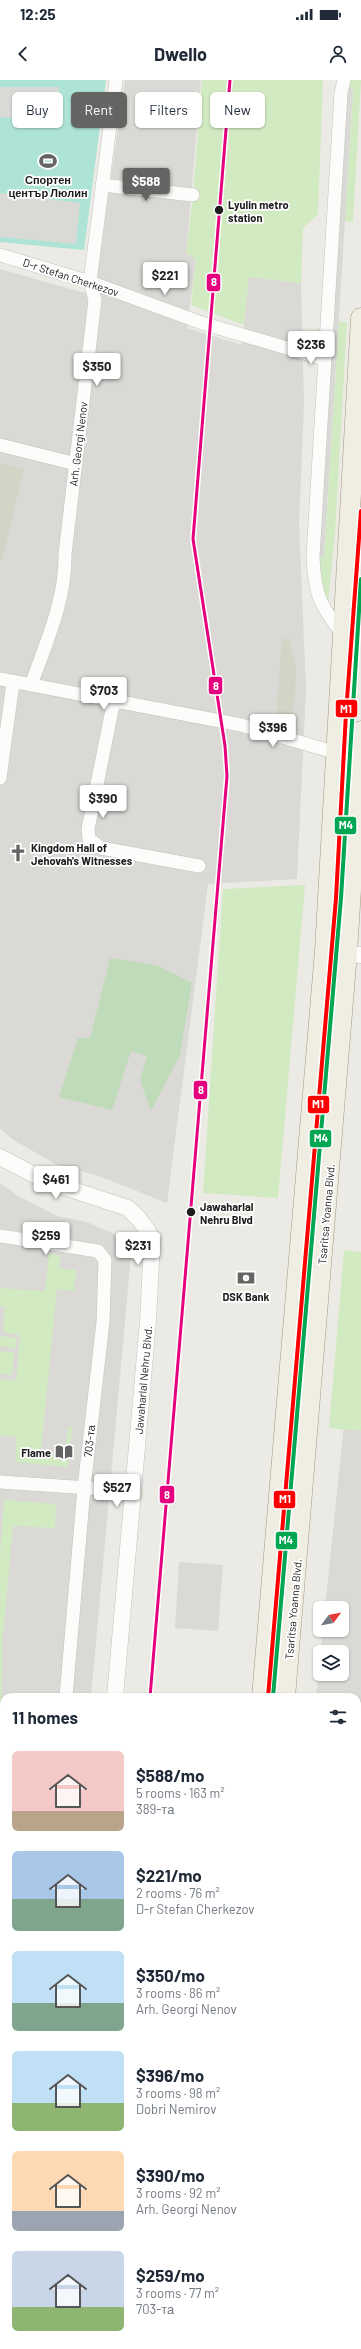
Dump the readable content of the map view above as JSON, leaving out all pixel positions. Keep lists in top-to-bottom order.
{
  "streets": {
    "main road": ["Tsaritsa Yoanna Blvd."],
    "street": [
      "D-r Stefan Cherkezov",
      "Arh. Georgi Nenov",
      "Jawaharlal Nehru Blvd.",
      "703-та"
    ]
  },
  "crossings": [
    ["D-r Stefan Cherkezov", "Arh. Georgi Nenov"]
  ],
  "places": {
    "sports": ["Спортен център Люлин"],
    "other": ["Lyulin metro station", "Jawaharlal Nehru Blvd"],
    "church": ["Kingdom Hall of Jehovah's Witnesses"],
    "bank": ["DSK Bank"],
    "library": ["Flame"]
  },
  "lines": ["transit line 8", "transit line M1", "transit line M4"],
  "north": "top right",
  "page": {
    "status": "12:25",
    "header": "Dwello",
    "chip": [
      "Buy",
      "Rent",
      "Filters",
      "New"
    ],
    "price": [
      "$588",
      "$221",
      "$236",
      "$350",
      "$703",
      "$396",
      "$390",
      "$461",
      "$259",
      "$231",
      "$527"
    ],
    "heading": "11 homes",
    "list": [
      {
        "name": "$588/mo",
        "note": "5 rooms · 163 m² · 389-та"
      },
      {
        "name": "$221/mo",
        "note": "2 rooms · 76 m² · D-r Stefan Cherkezov"
      },
      {
        "name": "$350/mo",
        "note": "3 rooms · 86 m² · Arh. Georgi Nenov"
      },
      {
        "name": "$396/mo",
        "note": "3 rooms · 98 m² · Dobri Nemirov"
      },
      {
        "name": "$390/mo",
        "note": "3 rooms · 92 m² · Arh. Georgi Nenov"
      },
      {
        "name": "$259/mo",
        "note": "3 rooms · 77 m² · 703-та"
      }
    ]
  }
}
